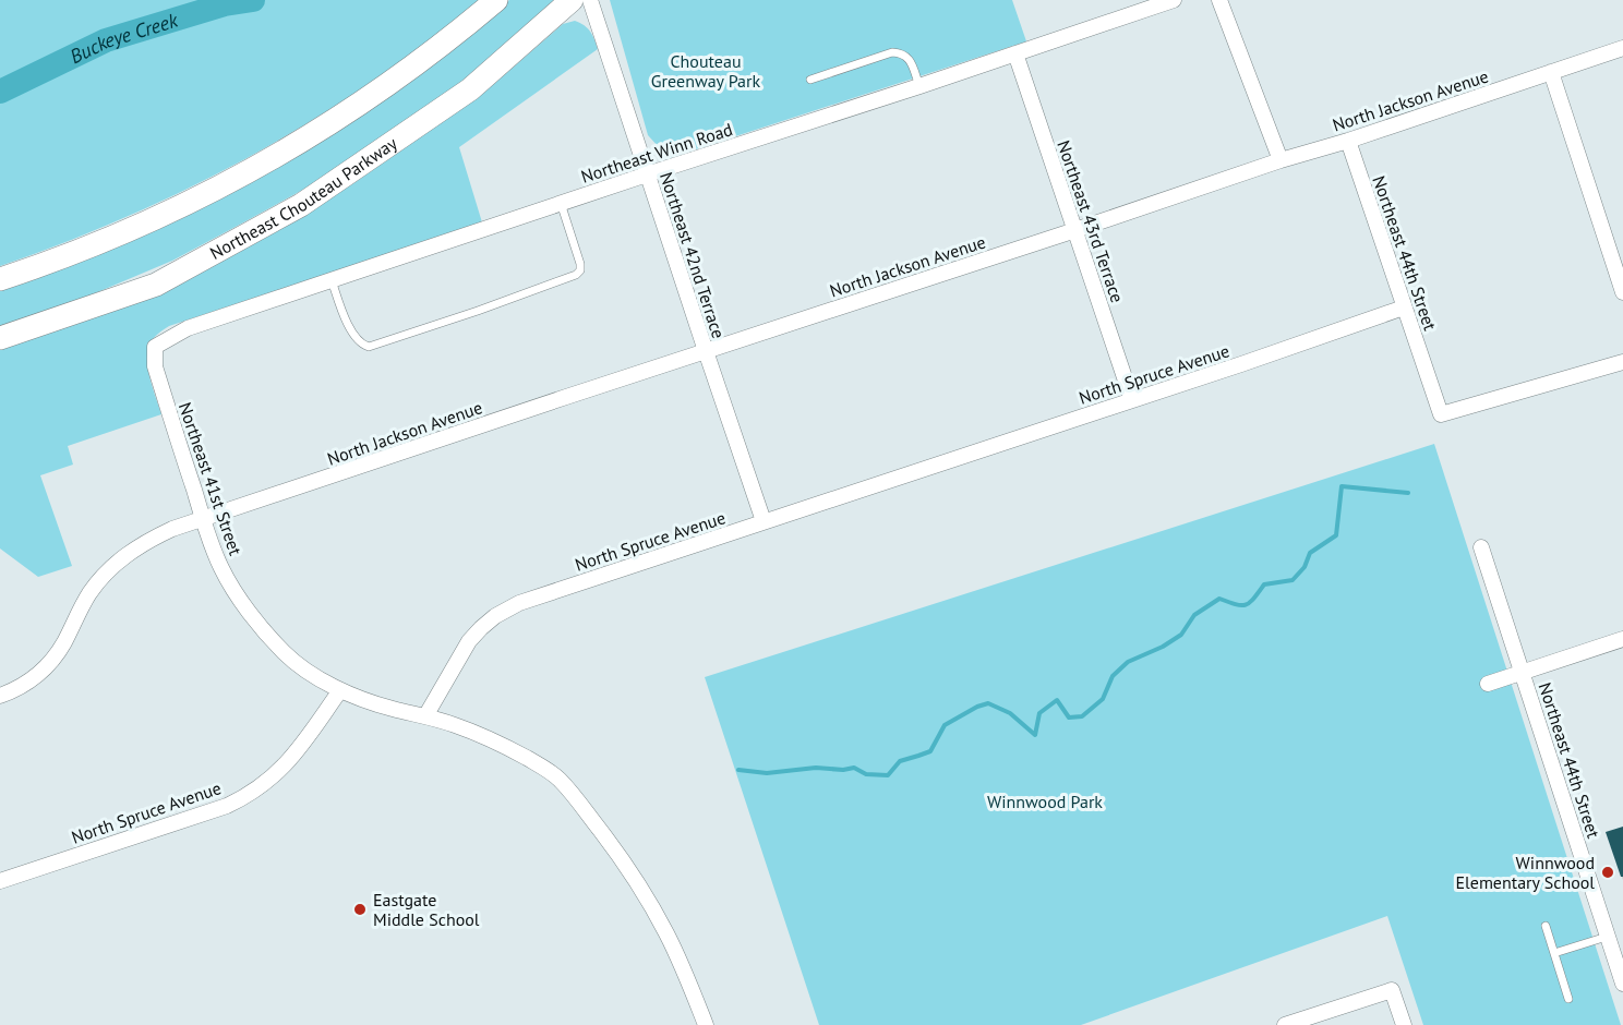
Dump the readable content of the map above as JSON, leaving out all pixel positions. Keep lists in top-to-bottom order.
{
  "streets": {
    "main road": ["Northeast Chouteau Parkway"],
    "street": [
      "North Jackson Avenue",
      "Northeast Winn Road",
      "Northeast 43rd Terrace",
      "Northeast 44th Street",
      "Northeast 42nd Terrace",
      "North Spruce Avenue",
      "Northeast 41st Street"
    ]
  },
  "crossings": [
    ["North Jackson Avenue", "Northeast 43rd Terrace"],
    ["North Jackson Avenue", "Northeast 44th Street"],
    ["North Jackson Avenue", "Northeast 42nd Terrace"],
    ["North Jackson Avenue", "Northeast 41st Street"],
    ["Northeast Winn Road", "Northeast 43rd Terrace"],
    ["Northeast Winn Road", "Northeast 42nd Terrace"],
    ["Northeast Winn Road", "Northeast 41st Street"],
    ["Northeast 43rd Terrace", "North Spruce Avenue"],
    ["Northeast 44th Street", "North Spruce Avenue"],
    ["Northeast 42nd Terrace", "North Spruce Avenue"],
    ["North Spruce Avenue", "Northeast 41st Street"]
  ],
  "water": ["Buckeye Creek"],
  "parks": ["Chouteau Greenway Park", "Winnwood Park"],
  "places": ["Winnwood Elementary School", "Eastgate Middle School"]
}
